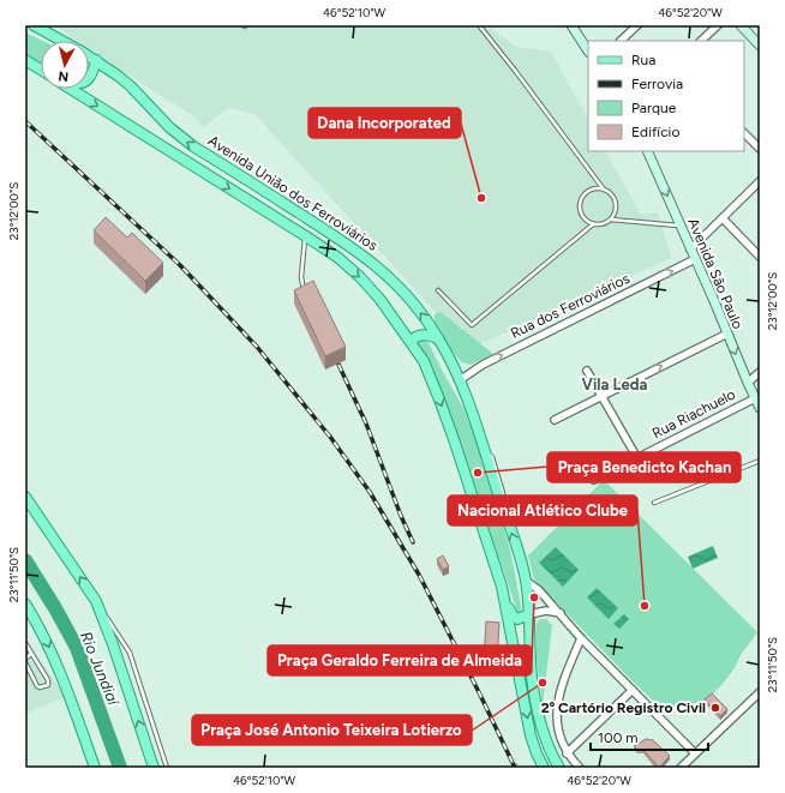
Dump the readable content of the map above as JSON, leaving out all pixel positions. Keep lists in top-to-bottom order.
{
  "streets": {
    "main road": ["Avenida União dos Ferroviários", "Avenida São Paulo"],
    "street": ["Rua dos Ferroviários", "Rua Riachuelo"]
  },
  "crossings": [
    ["Avenida União dos Ferroviários", "Rua dos Ferroviários"],
    ["Avenida São Paulo", "Rua dos Ferroviários"],
    ["Avenida São Paulo", "Rua Riachuelo"]
  ],
  "one_way": ["Avenida São Paulo", "Rua dos Ferroviários"],
  "districts": ["Vila Leda"],
  "water": ["Rio Jundiaí"],
  "places": [
    "Dana Incorporated",
    "Praça Benedicto Kachan",
    "Praça Geraldo Ferreira de Almeida",
    "Nacional Atlético Clube",
    "Praça José Antonio Teixeira Lotierzo",
    "2º Cartório Registro Civil"
  ],
  "legend": [
    "Rua",
    "Ferrovia",
    "Parque",
    "Edifício"
  ],
  "scale_bar": "100 m",
  "north": "bottom",
  "coordinates": [
    "46°52'10\"W",
    "46°52'20\"W",
    "23°12'00\"S",
    "23°11'50\"S"
  ]
}
